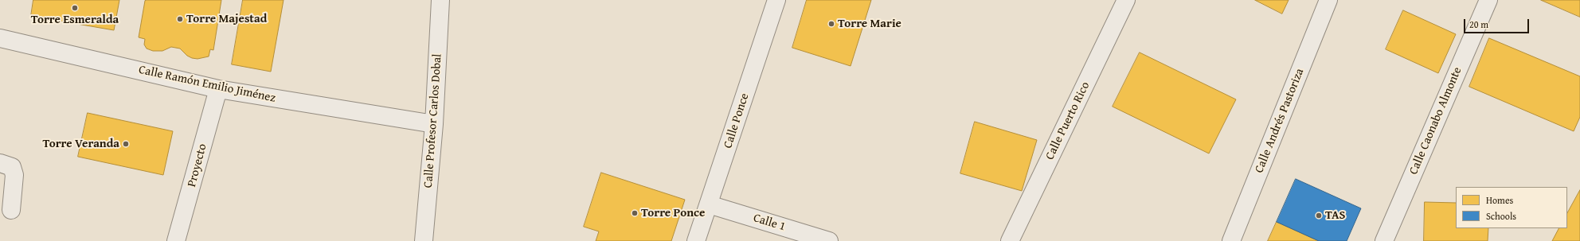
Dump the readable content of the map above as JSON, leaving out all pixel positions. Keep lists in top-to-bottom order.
{
  "streets": {
    "street": [
      "Calle Ramón Emilio Jiménez",
      "Calle Profesor Carlos Dobal",
      "Calle Ponce",
      "Calle Puerto Rico",
      "Calle Andrés Pastoriza",
      "Calle Caonabo Almonte",
      "Proyecto",
      "Calle 1"
    ]
  },
  "crossings": [
    ["Calle Ramón Emilio Jiménez", "Calle Profesor Carlos Dobal"],
    ["Calle Ramón Emilio Jiménez", "Proyecto"],
    ["Calle Ponce", "Calle 1"]
  ],
  "places": [
    "Torre Esmeralda",
    "Torre Majestad",
    "Torre Marie",
    "Torre Veranda",
    "Torre Ponce",
    "TAS"
  ],
  "legend": ["Homes", "Schools"],
  "scale_bar": "20 m"
}
